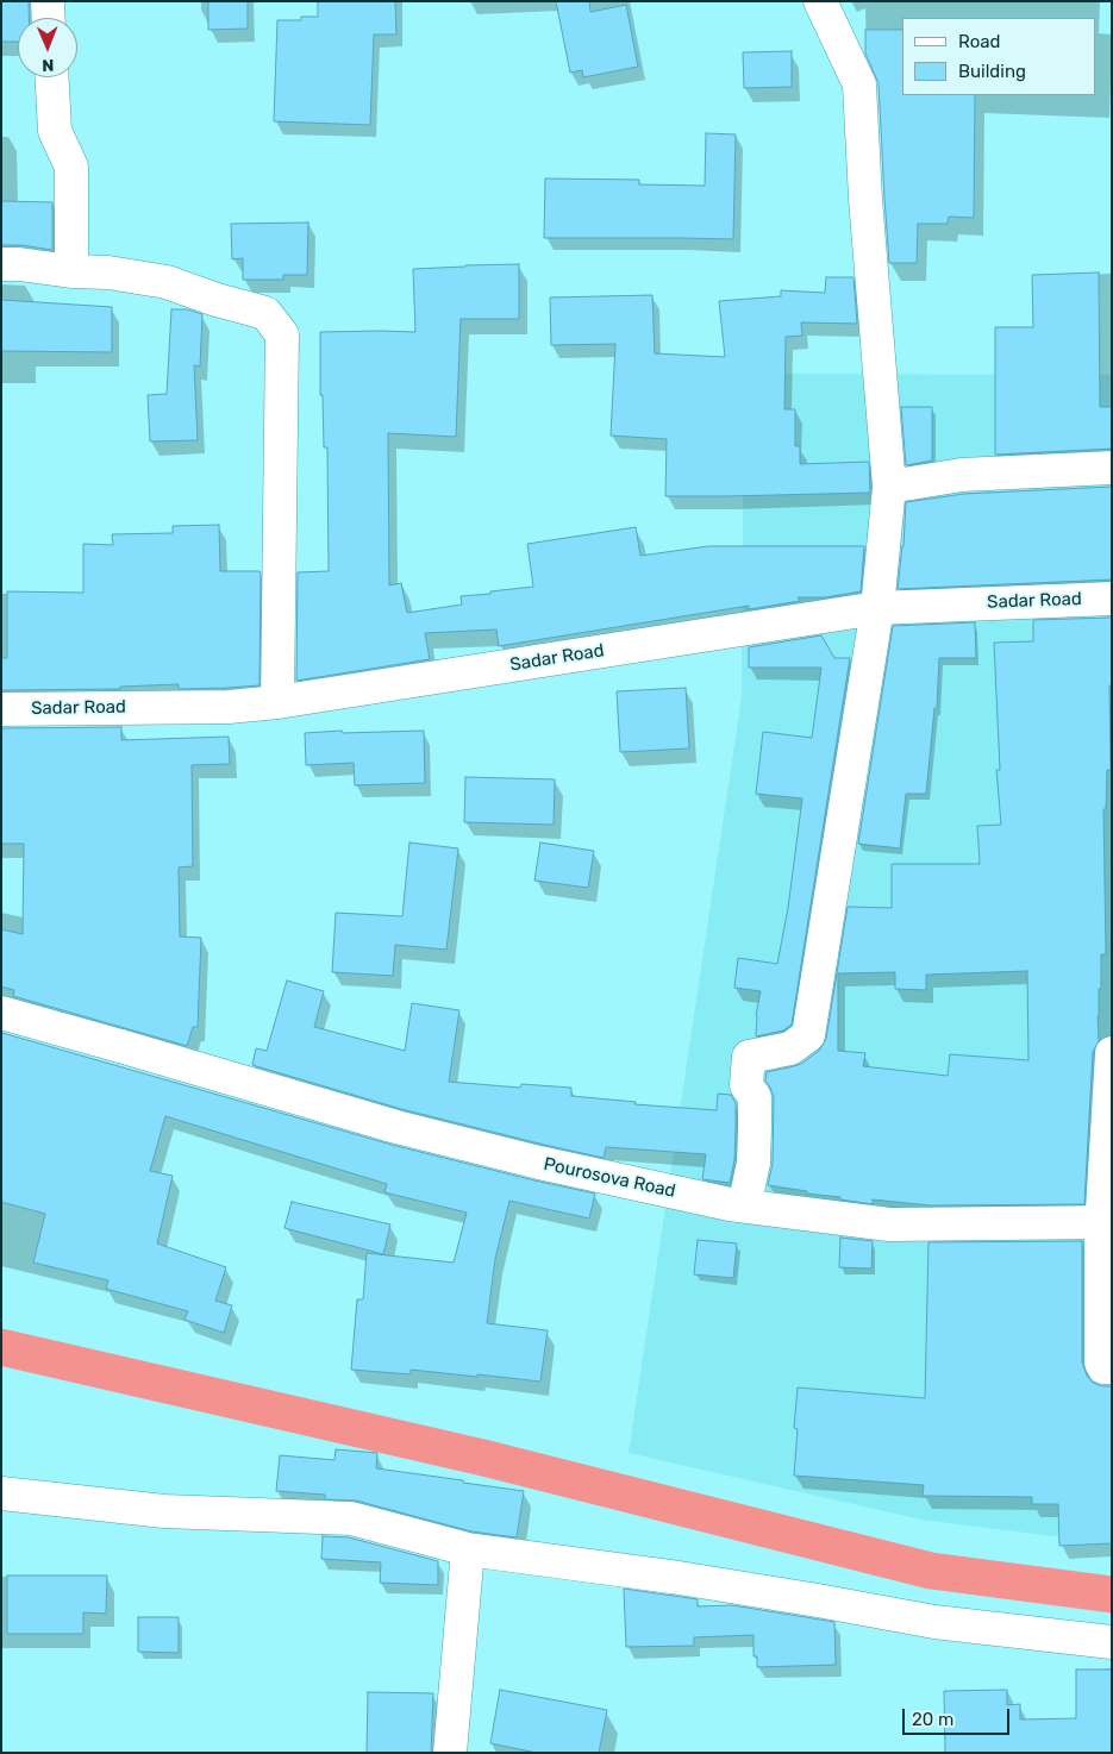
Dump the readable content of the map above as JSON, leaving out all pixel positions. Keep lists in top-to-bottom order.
{
  "streets": {
    "street": ["Sadar Road", "Pourosova Road"]
  },
  "legend": ["Road", "Building"],
  "scale_bar": "20 m",
  "north": "bottom"
}
